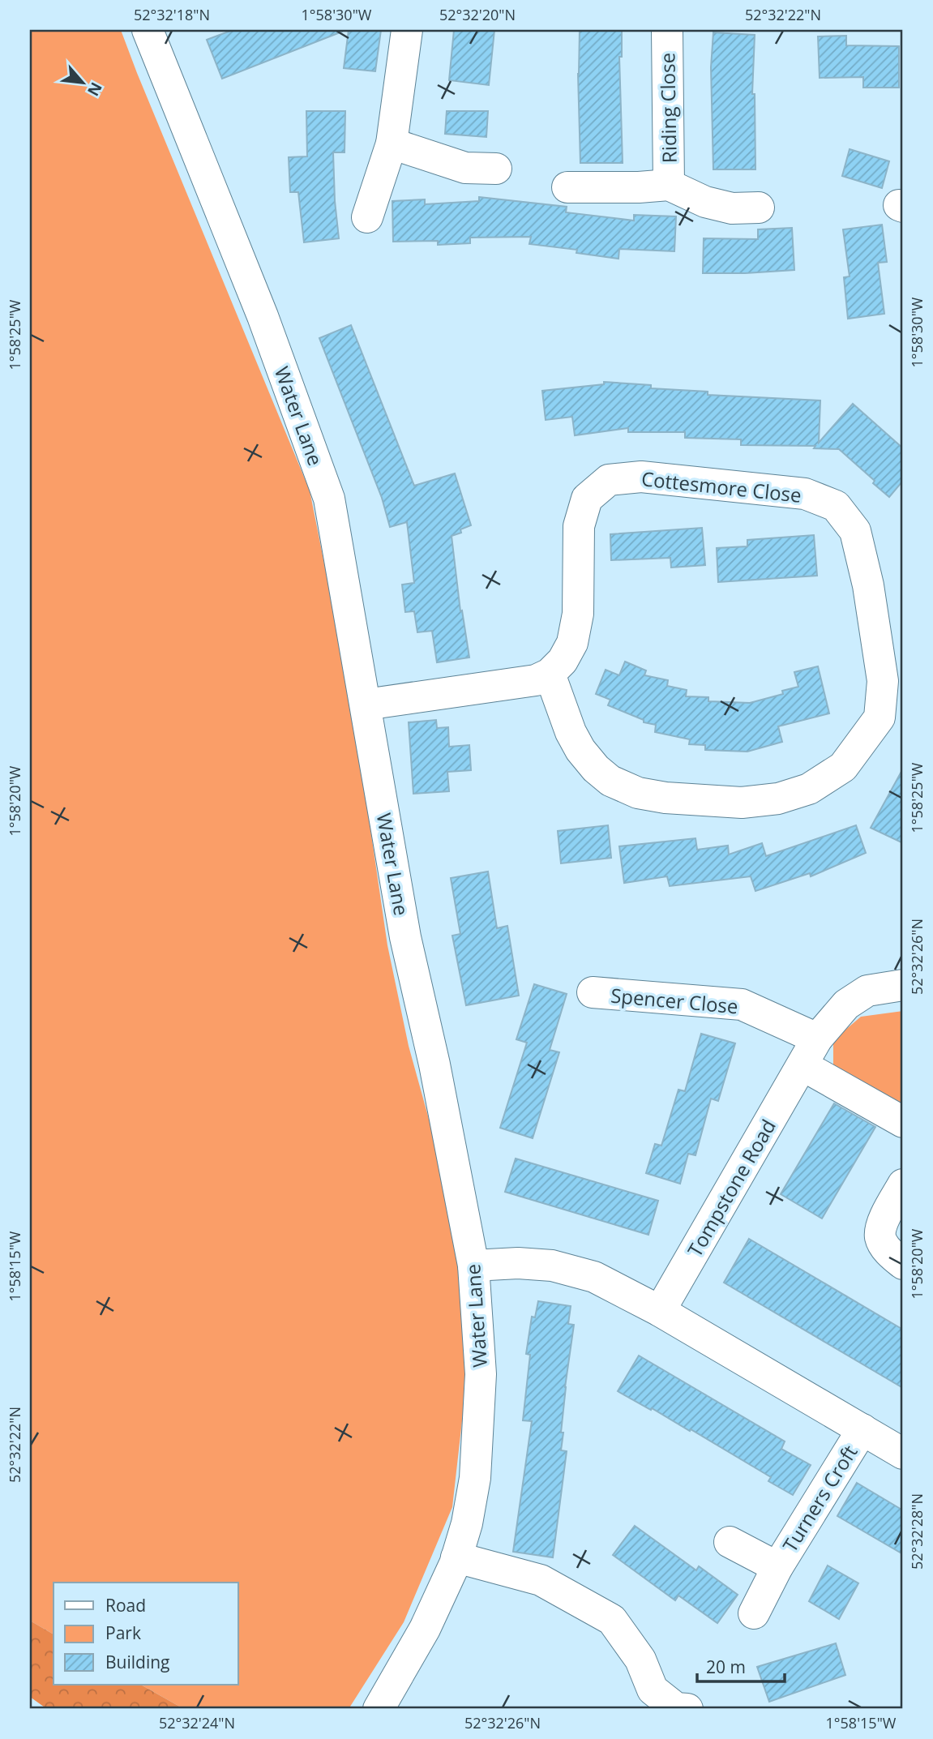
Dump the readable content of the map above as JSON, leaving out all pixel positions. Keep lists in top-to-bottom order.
{
  "streets": {
    "street": [
      "Riding Close",
      "Water Lane",
      "Cottesmore Close",
      "Spencer Close",
      "Tompstone Road",
      "Turners Croft"
    ]
  },
  "crossings": [
    ["Spencer Close", "Tompstone Road"]
  ],
  "legend": ["Road", "Park", "Building"],
  "scale_bar": "20 m",
  "north": "bottom right",
  "coordinates": [
    "52°32'18\"N",
    "1°58'30\"W",
    "52°32'20\"N",
    "52°32'22\"N",
    "1°58'25\"W",
    "1°58'20\"W",
    "52°32'26\"N",
    "1°58'15\"W",
    "52°32'28\"N",
    "52°32'24\"N"
  ]
}
